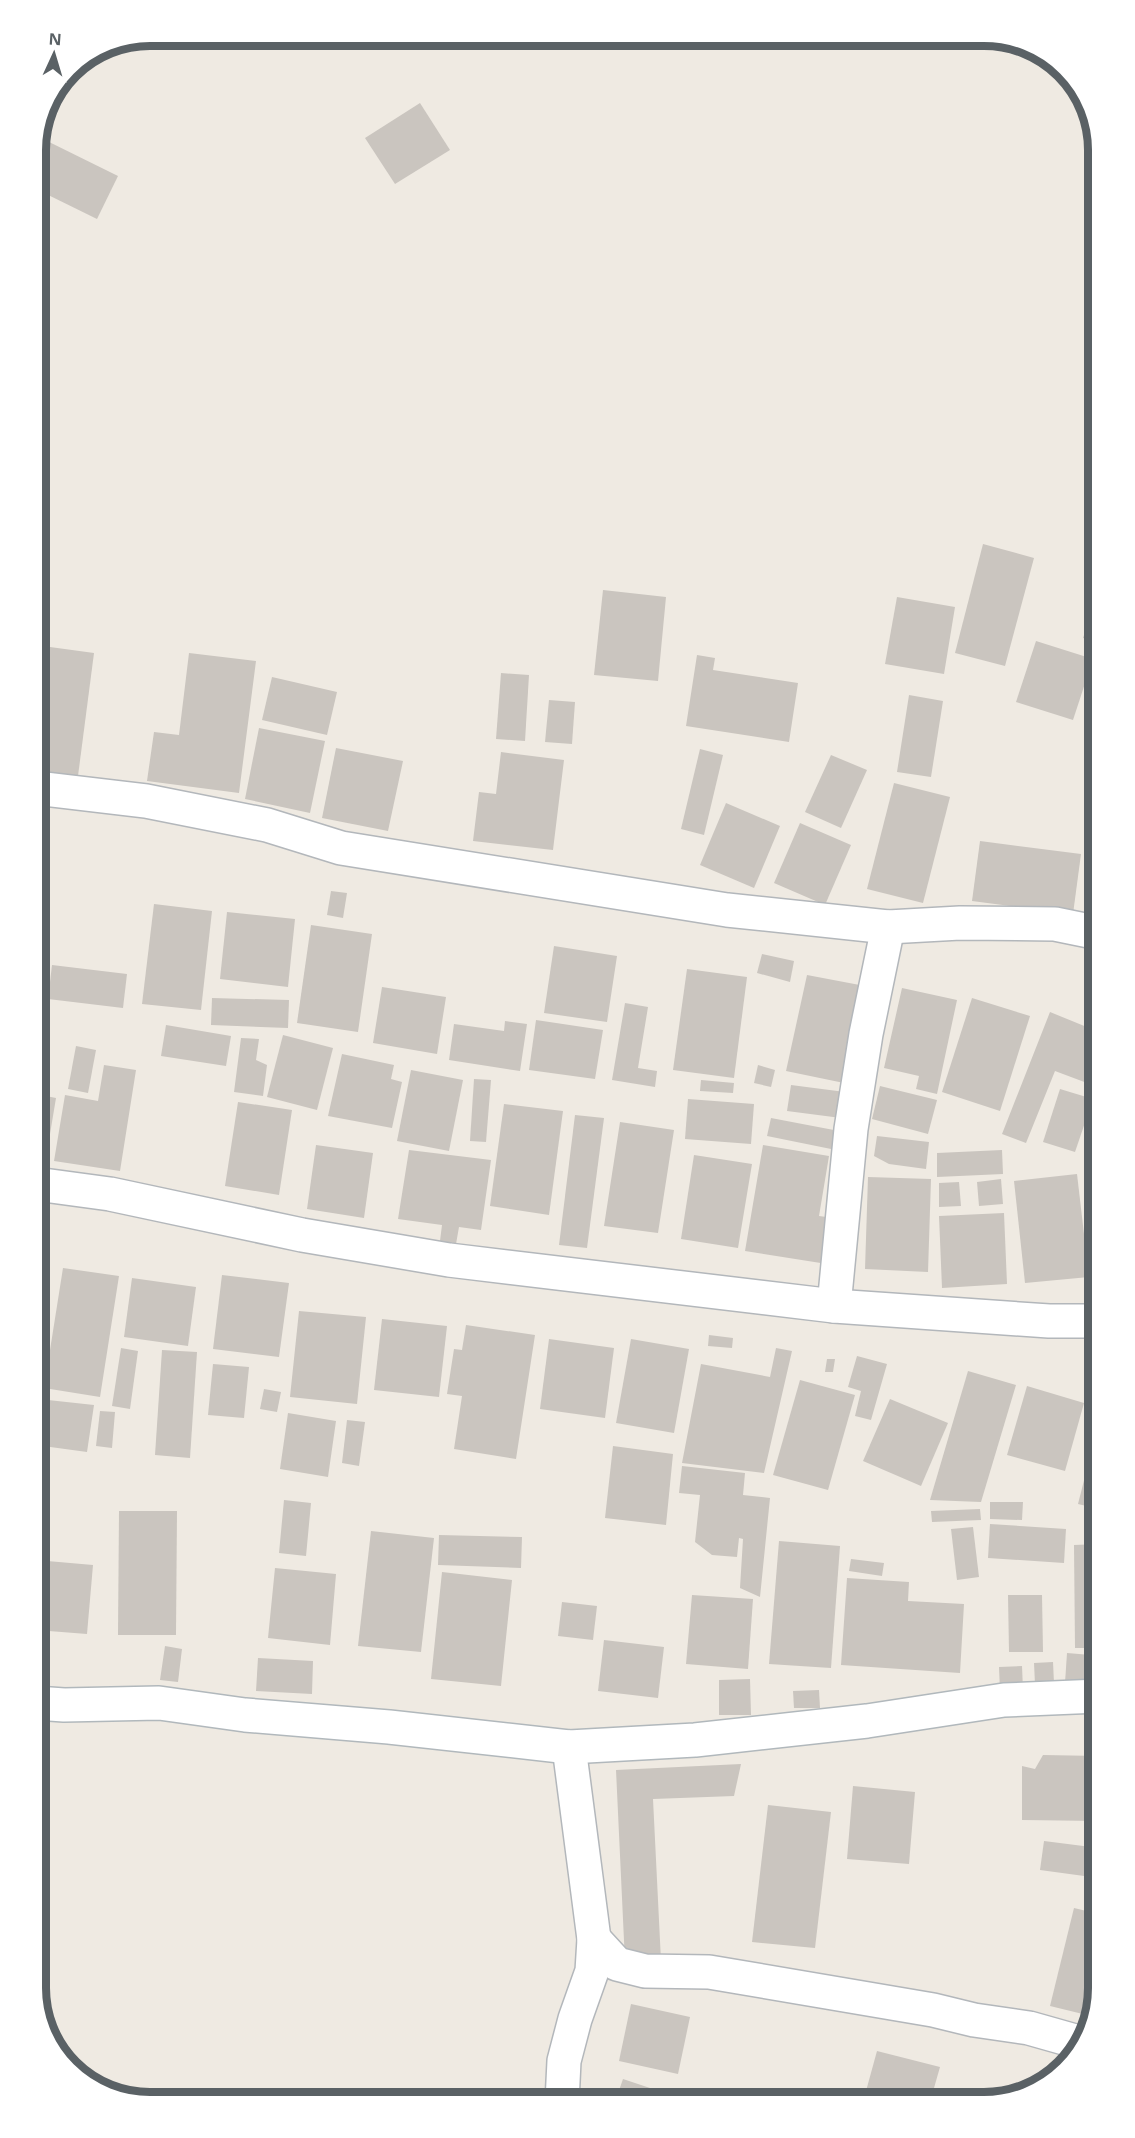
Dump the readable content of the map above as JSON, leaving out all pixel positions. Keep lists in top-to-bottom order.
{
  "north": "top"
}
